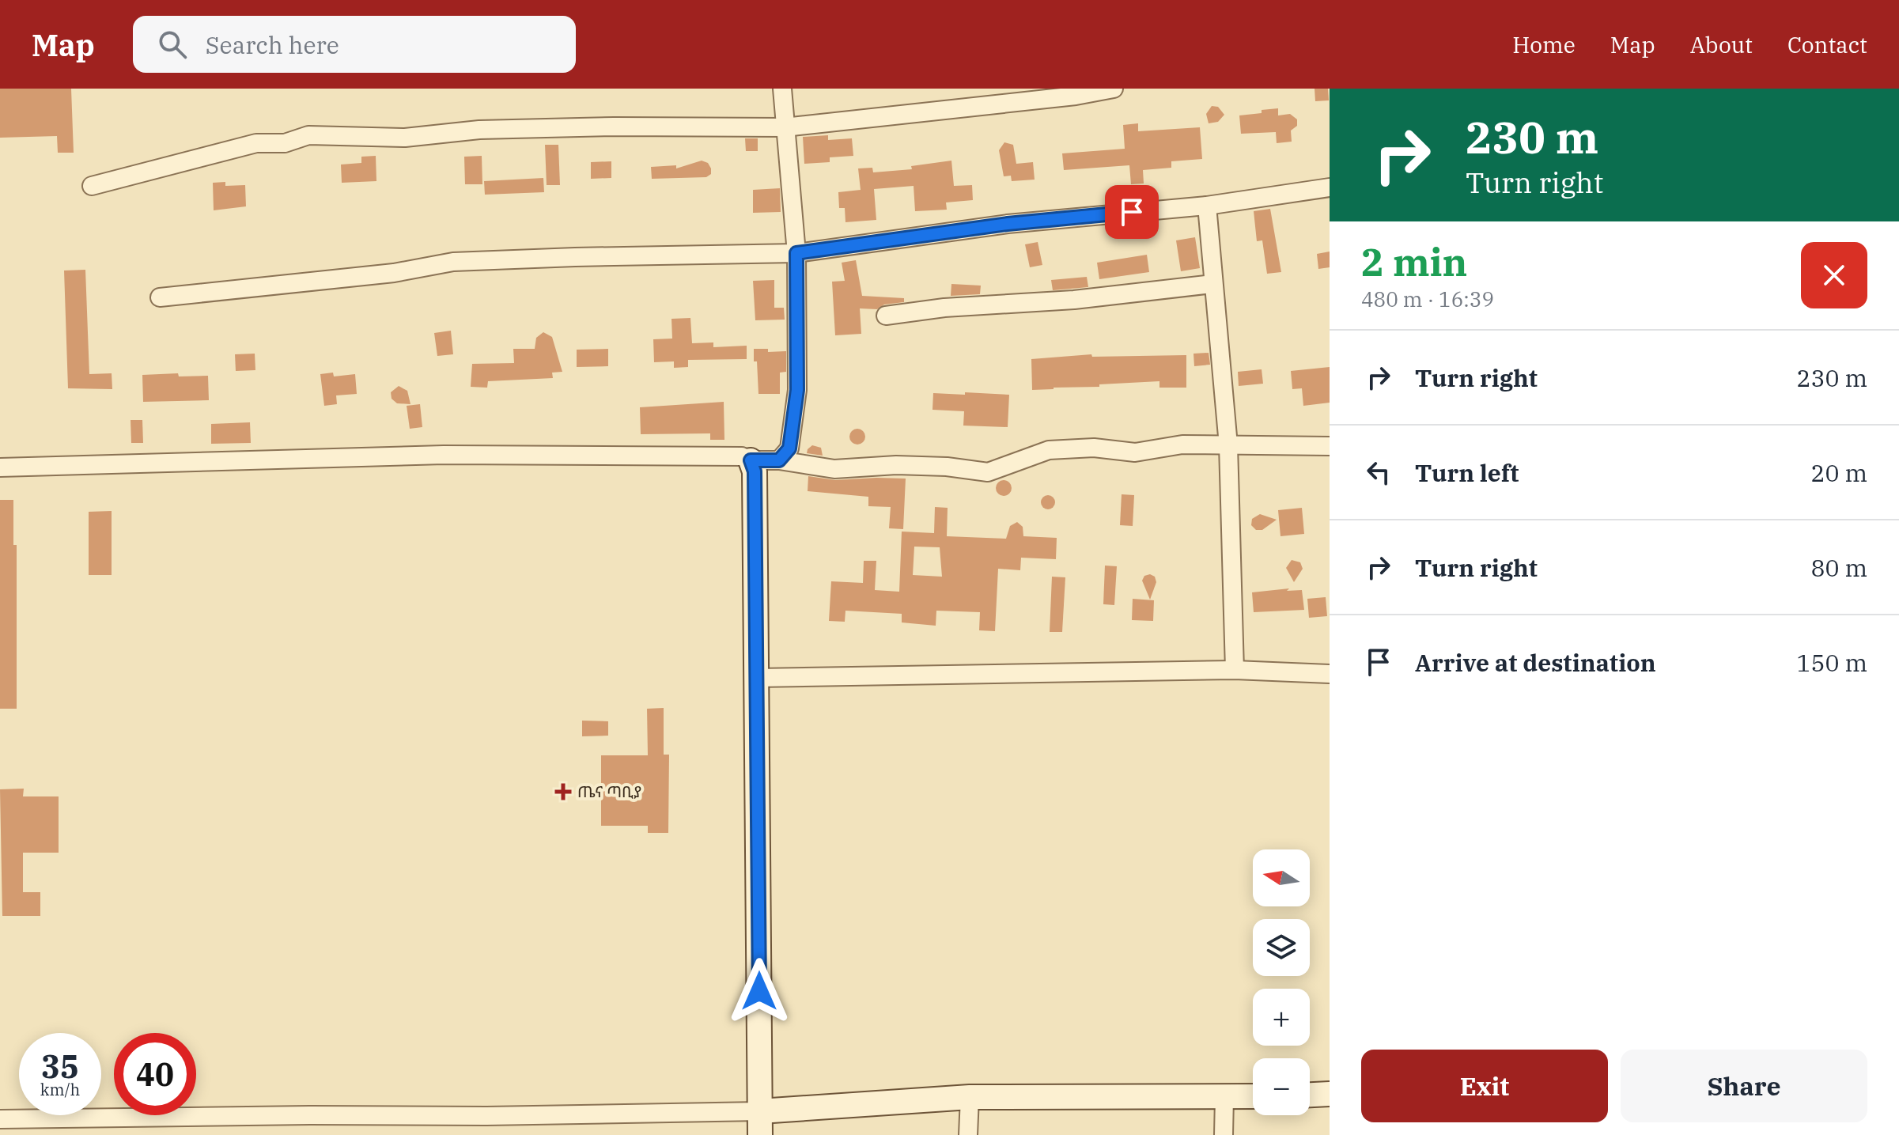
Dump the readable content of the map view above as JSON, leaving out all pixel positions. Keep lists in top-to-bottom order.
{
  "places": {
    "health": ["ጤና ጣቢያ"]
  },
  "north": "left",
  "page": {
    "header": "Map",
    "search": "Search here",
    "nav": [
      "Home",
      "Map",
      "About",
      "Contact"
    ],
    "turn": ["230 m", "Turn right"],
    "heading": ["2 min", "480 m · 16:39"],
    "list": [
      {
        "name": "Turn right",
        "value": "230 m"
      },
      {
        "name": "Turn left",
        "value": "20 m"
      },
      {
        "name": "Turn right",
        "value": "80 m"
      },
      {
        "name": "Arrive at destination",
        "value": "150 m"
      }
    ],
    "map_buttons": ["+", "−"],
    "speed": "35 km/h",
    "limit": "40",
    "buttons": ["Exit", "Share"]
  }
}
